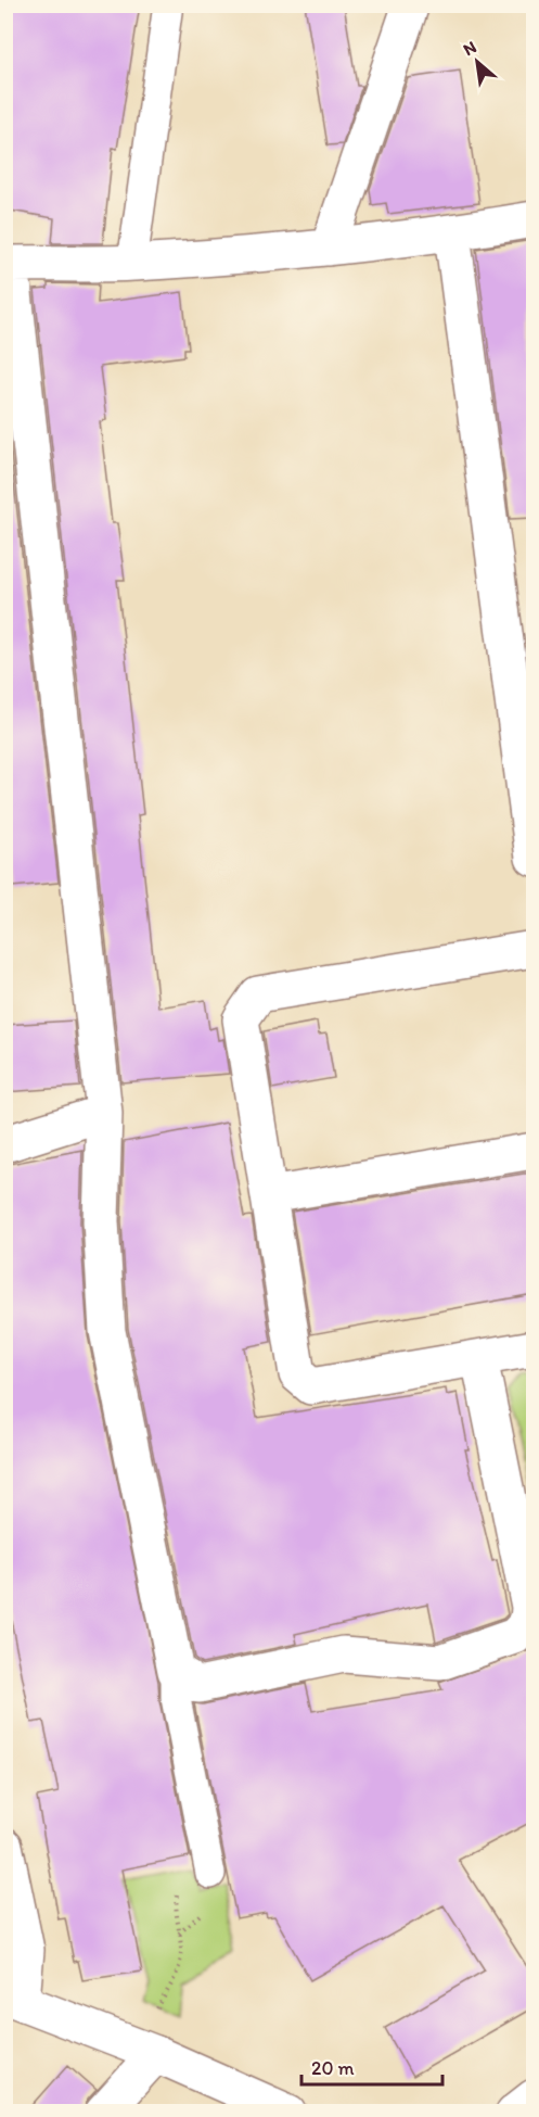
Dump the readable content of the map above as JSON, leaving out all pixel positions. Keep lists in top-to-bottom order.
{
  "scale_bar": "20 m",
  "north": "top left"
}
